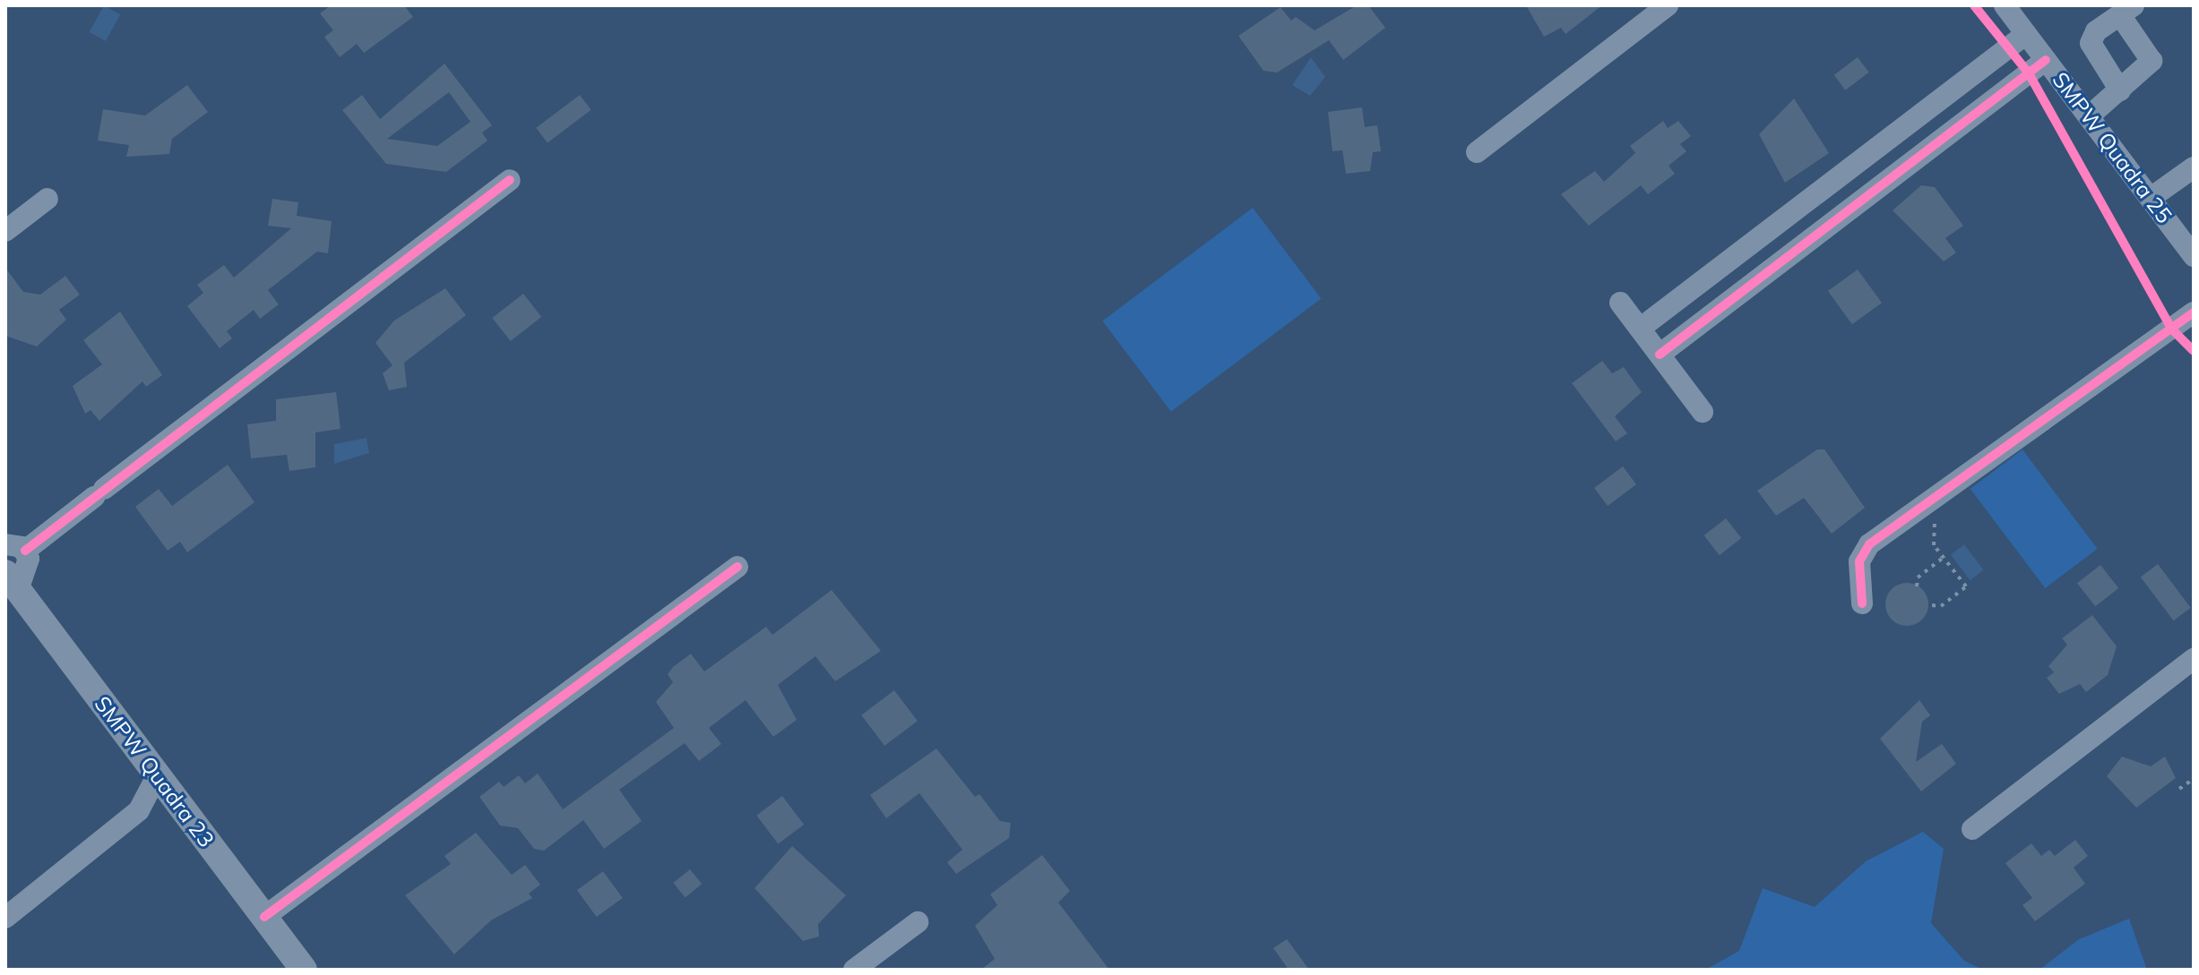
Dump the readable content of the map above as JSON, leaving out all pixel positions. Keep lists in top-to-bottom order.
{
  "streets": {
    "street": ["SMPW Quadra 25", "SMPW Quadra 23"]
  }
}
